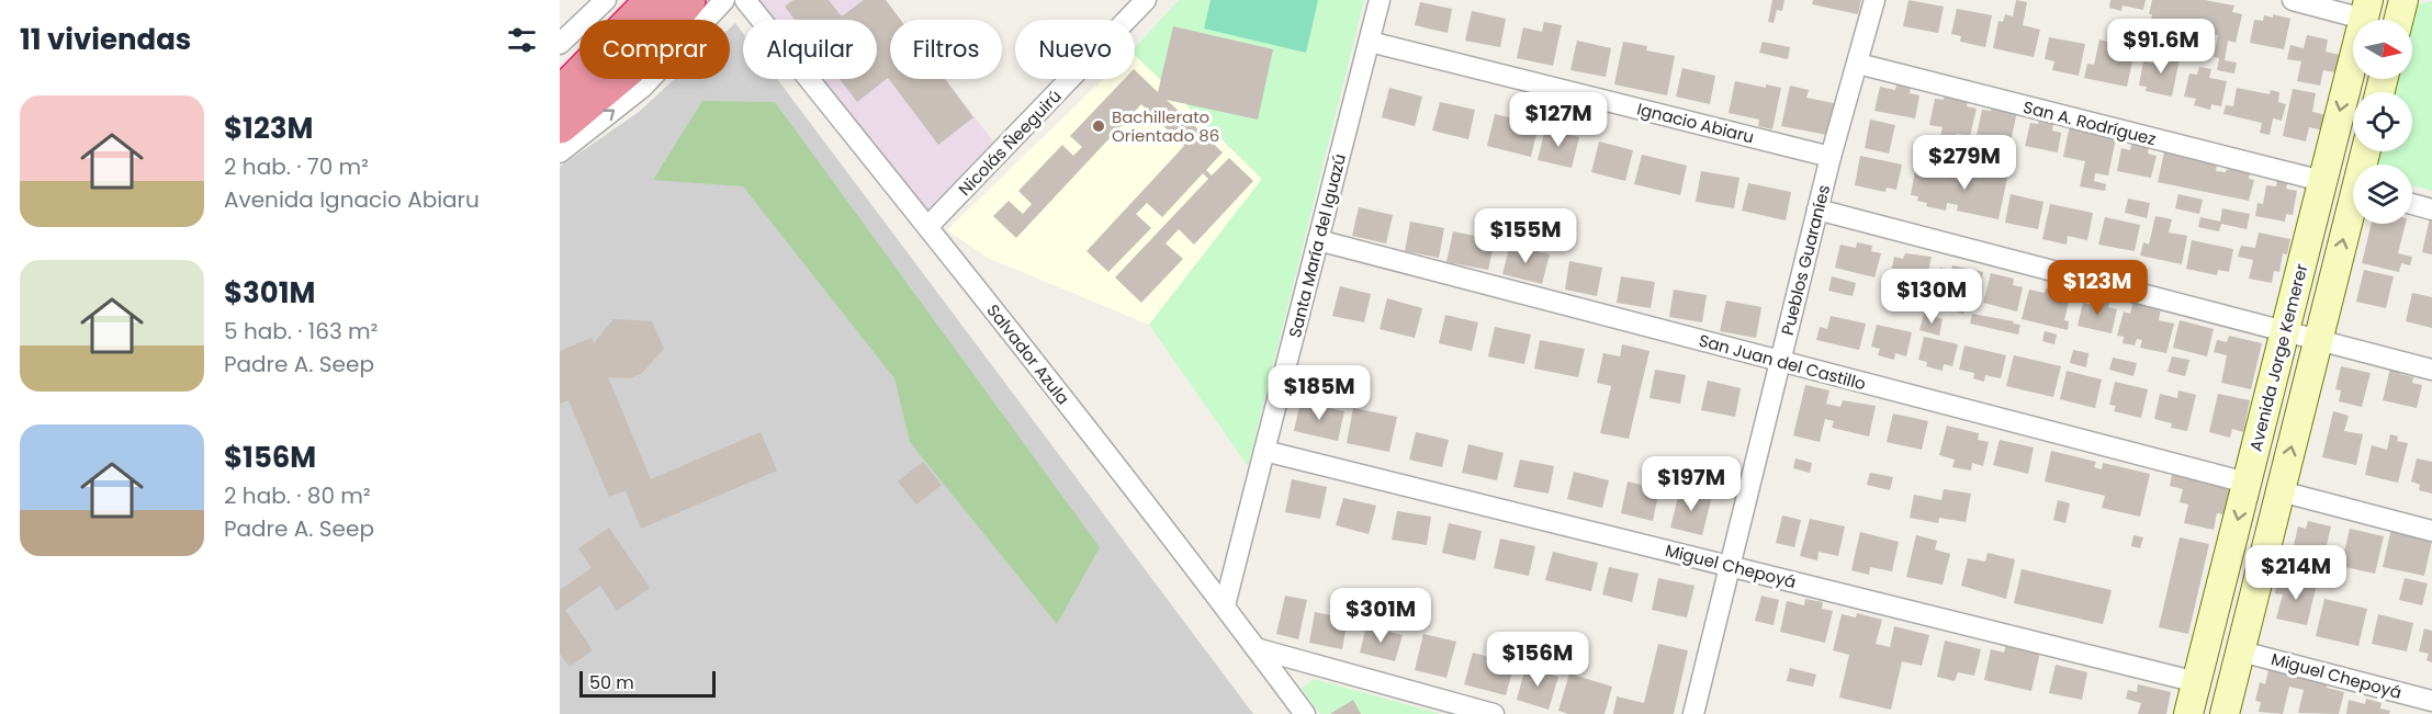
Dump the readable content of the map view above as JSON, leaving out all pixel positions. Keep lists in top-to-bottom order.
{
  "streets": {
    "main road": ["Avenida Jorge Kemerer"],
    "street": [
      "Ignacio Abiaru",
      "San A. Rodríguez",
      "Nicolás Ñeeguirú",
      "Santa María del Iguazú",
      "Pueblos Guaraníes",
      "Salvador Azula",
      "San Juan del Castillo",
      "Miguel Chepoyá"
    ]
  },
  "crossings": [
    ["Ignacio Abiaru", "Santa María del Iguazú"],
    ["Ignacio Abiaru", "Pueblos Guaraníes"],
    ["San A. Rodríguez", "Pueblos Guaraníes"],
    ["San A. Rodríguez", "Avenida Jorge Kemerer"],
    ["Nicolás Ñeeguirú", "Salvador Azula"],
    ["Santa María del Iguazú", "Salvador Azula"],
    ["Santa María del Iguazú", "San Juan del Castillo"],
    ["Santa María del Iguazú", "Miguel Chepoyá"],
    ["Pueblos Guaraníes", "San Juan del Castillo"],
    ["Pueblos Guaraníes", "Miguel Chepoyá"],
    ["Avenida Jorge Kemerer", "San Juan del Castillo"],
    ["Avenida Jorge Kemerer", "Miguel Chepoyá"]
  ],
  "places": ["Bachillerato Orientado 86"],
  "scale_bar": "50 m",
  "north": "right",
  "page": {
    "heading": "11 viviendas",
    "price": [
      "$91.6M",
      "$127M",
      "$279M",
      "$155M",
      "$123M",
      "$130M",
      "$185M",
      "$197M",
      "$214M",
      "$301M",
      "$156M"
    ],
    "chip": [
      "Comprar",
      "Alquilar",
      "Filtros",
      "Nuevo"
    ],
    "list": [
      {
        "name": "$123M",
        "note": "2 hab. · 70 m² · Avenida Ignacio Abiaru"
      },
      {
        "name": "$301M",
        "note": "5 hab. · 163 m² · Padre A. Seep"
      },
      {
        "name": "$156M",
        "note": "2 hab. · 80 m² · Padre A. Seep"
      }
    ],
    "scale": "50 m"
  }
}
